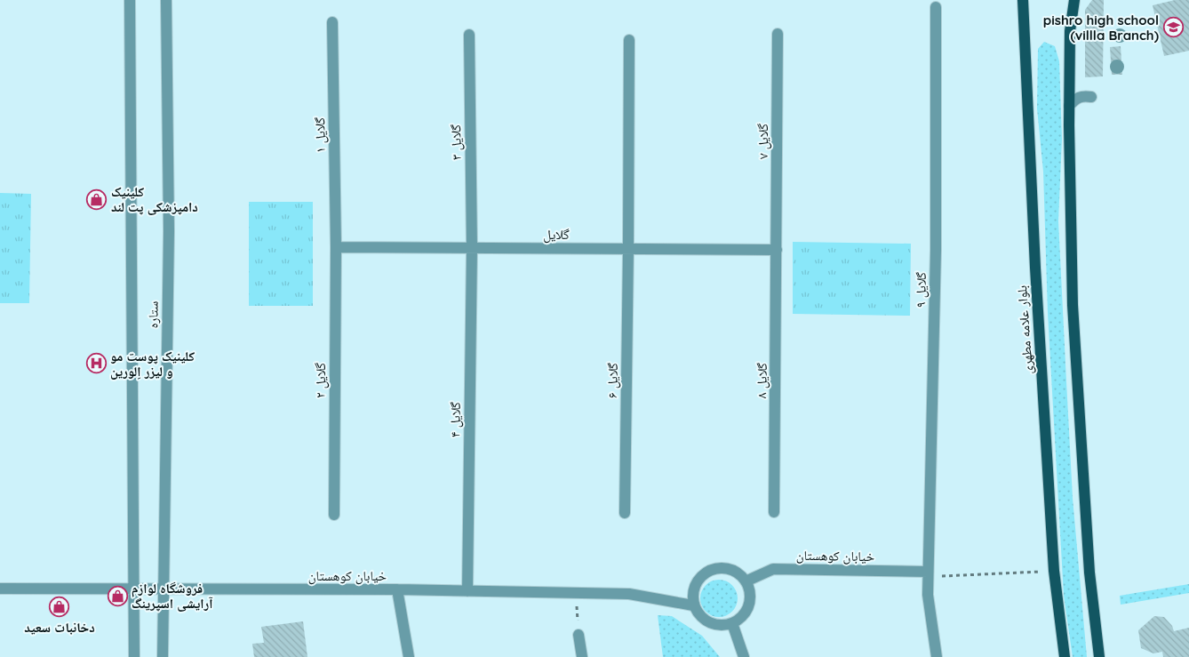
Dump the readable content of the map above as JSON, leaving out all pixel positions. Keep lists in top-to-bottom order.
{
  "streets": {
    "main road": ["بلوار علامه مطهری"],
    "street": [
      "گلایل ۱",
      "گلایل ۷",
      "گلایل ۳",
      "گلایل",
      "گلایل ۹",
      "ستاره",
      "گلایل ۲",
      "گلایل ۶",
      "گلایل ۸",
      "گلایل ۴",
      "خیابان کوهستان"
    ]
  },
  "crossings": [
    ["گلایل ۱", "گلایل"],
    ["گلایل ۱", "گلایل ۲"],
    ["گلایل ۷", "گلایل"],
    ["گلایل ۷", "گلایل ۸"],
    ["گلایل ۳", "گلایل"],
    ["گلایل ۳", "گلایل ۴"],
    ["گلایل", "گلایل ۲"],
    ["گلایل", "گلایل ۶"],
    ["گلایل", "گلایل ۸"],
    ["گلایل", "گلایل ۴"],
    ["گلایل ۹", "خیابان کوهستان"],
    ["ستاره", "خیابان کوهستان"],
    ["گلایل ۴", "خیابان کوهستان"]
  ],
  "places": {
    "school or university": ["pishro high school (villla Branch)"],
    "shop": ["کلینیک دامپزشکی پت لند", "فروشگاه لوازم آرایشی اسپرینگ", "دخانبات سعید"],
    "hospital": ["کلینیک پوست مو و لیزر اِلورین"]
  }
}
